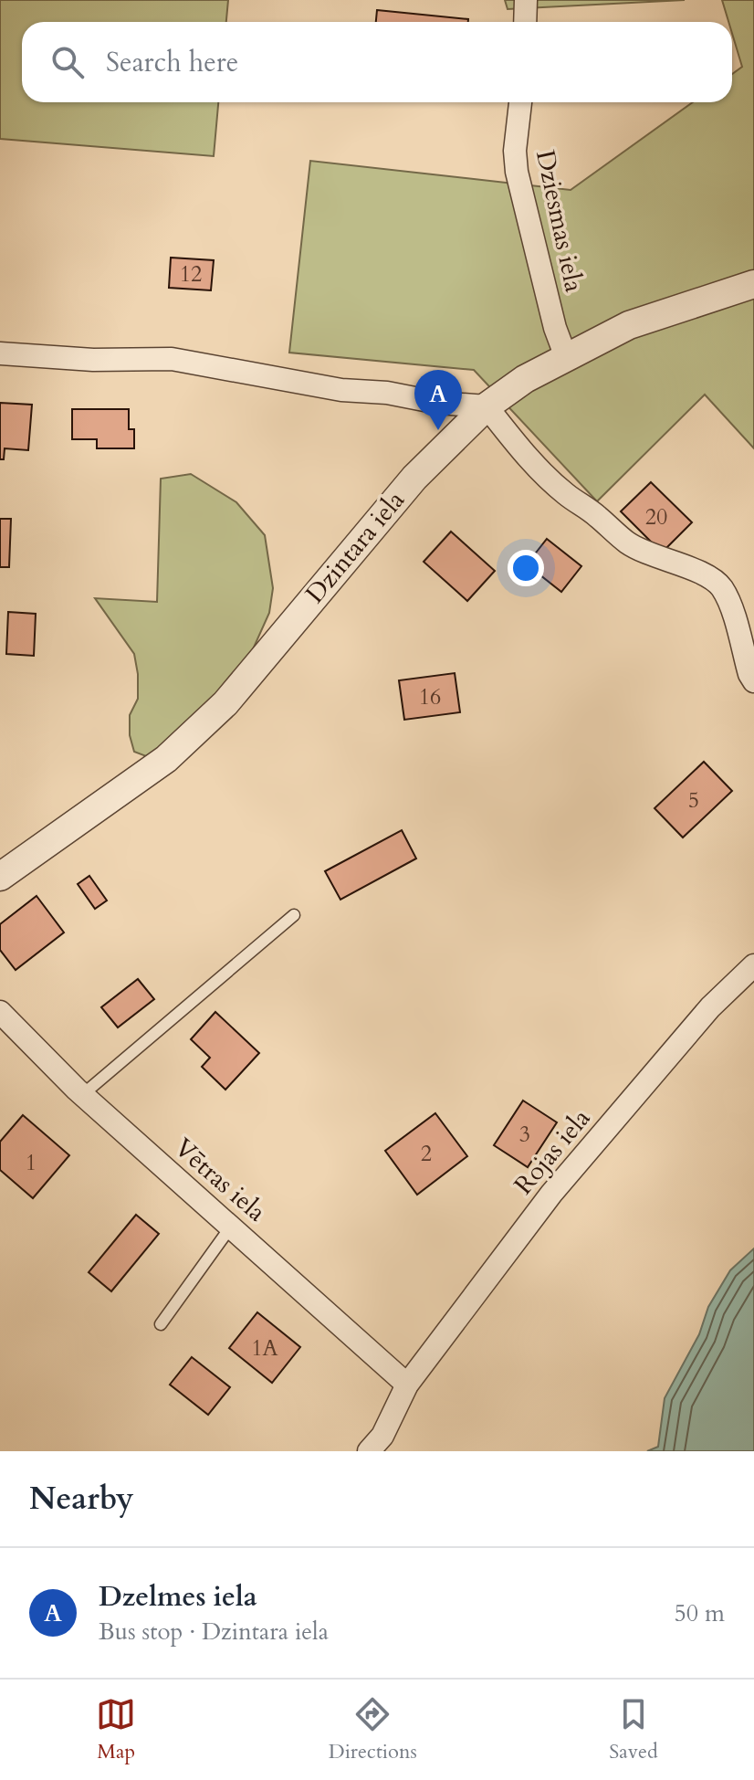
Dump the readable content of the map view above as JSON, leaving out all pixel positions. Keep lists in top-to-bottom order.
{
  "streets": {
    "street": [
      "Dziesmas iela",
      "Dzintara iela",
      "Rojas iela",
      "Vētras iela"
    ]
  },
  "crossings": [
    ["Dziesmas iela", "Dzintara iela"],
    ["Rojas iela", "Vētras iela"]
  ],
  "house_numbers": [
    "12",
    "20",
    "16",
    "5",
    "3",
    "2",
    "1",
    "1A"
  ],
  "page": {
    "search": "Search here",
    "pins": "A",
    "heading": "Nearby",
    "list": [
      {
        "mark": "A",
        "name": "Dzelmes iela",
        "note": "Bus stop · Dzintara iela",
        "value": "50 m"
      }
    ],
    "nav": ["Map", "Directions", "Saved"]
  }
}
